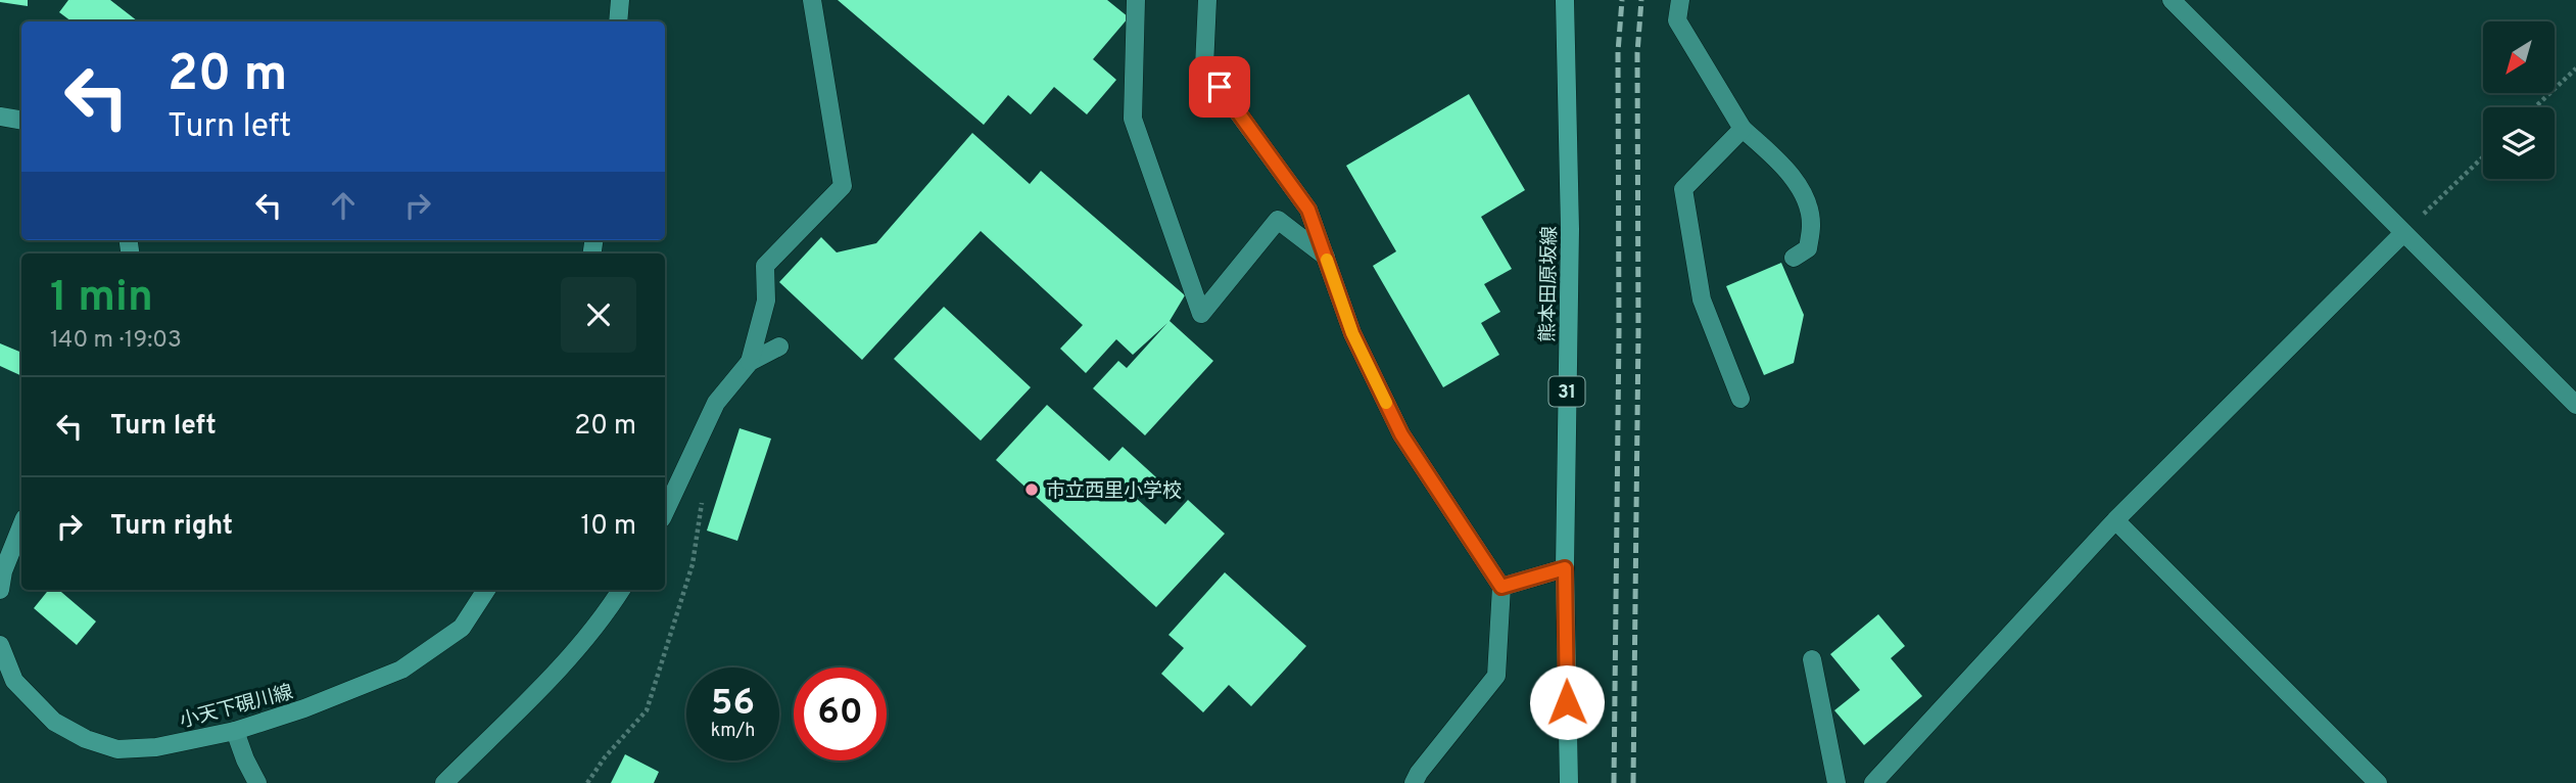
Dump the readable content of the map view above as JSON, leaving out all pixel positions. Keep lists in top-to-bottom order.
{
  "streets": {
    "main road": ["熊本田原坂線", "31", "小天下硯川線"]
  },
  "places": ["市立西里小学校"],
  "north": "bottom left",
  "page": {
    "turn": ["20 m", "Turn left"],
    "heading": ["1 min", "140 m · 19:03"],
    "list": [
      {
        "name": "Turn left",
        "value": "20 m"
      },
      {
        "name": "Turn right",
        "value": "10 m"
      }
    ],
    "speed": "56 km/h",
    "limit": "60"
  }
}
